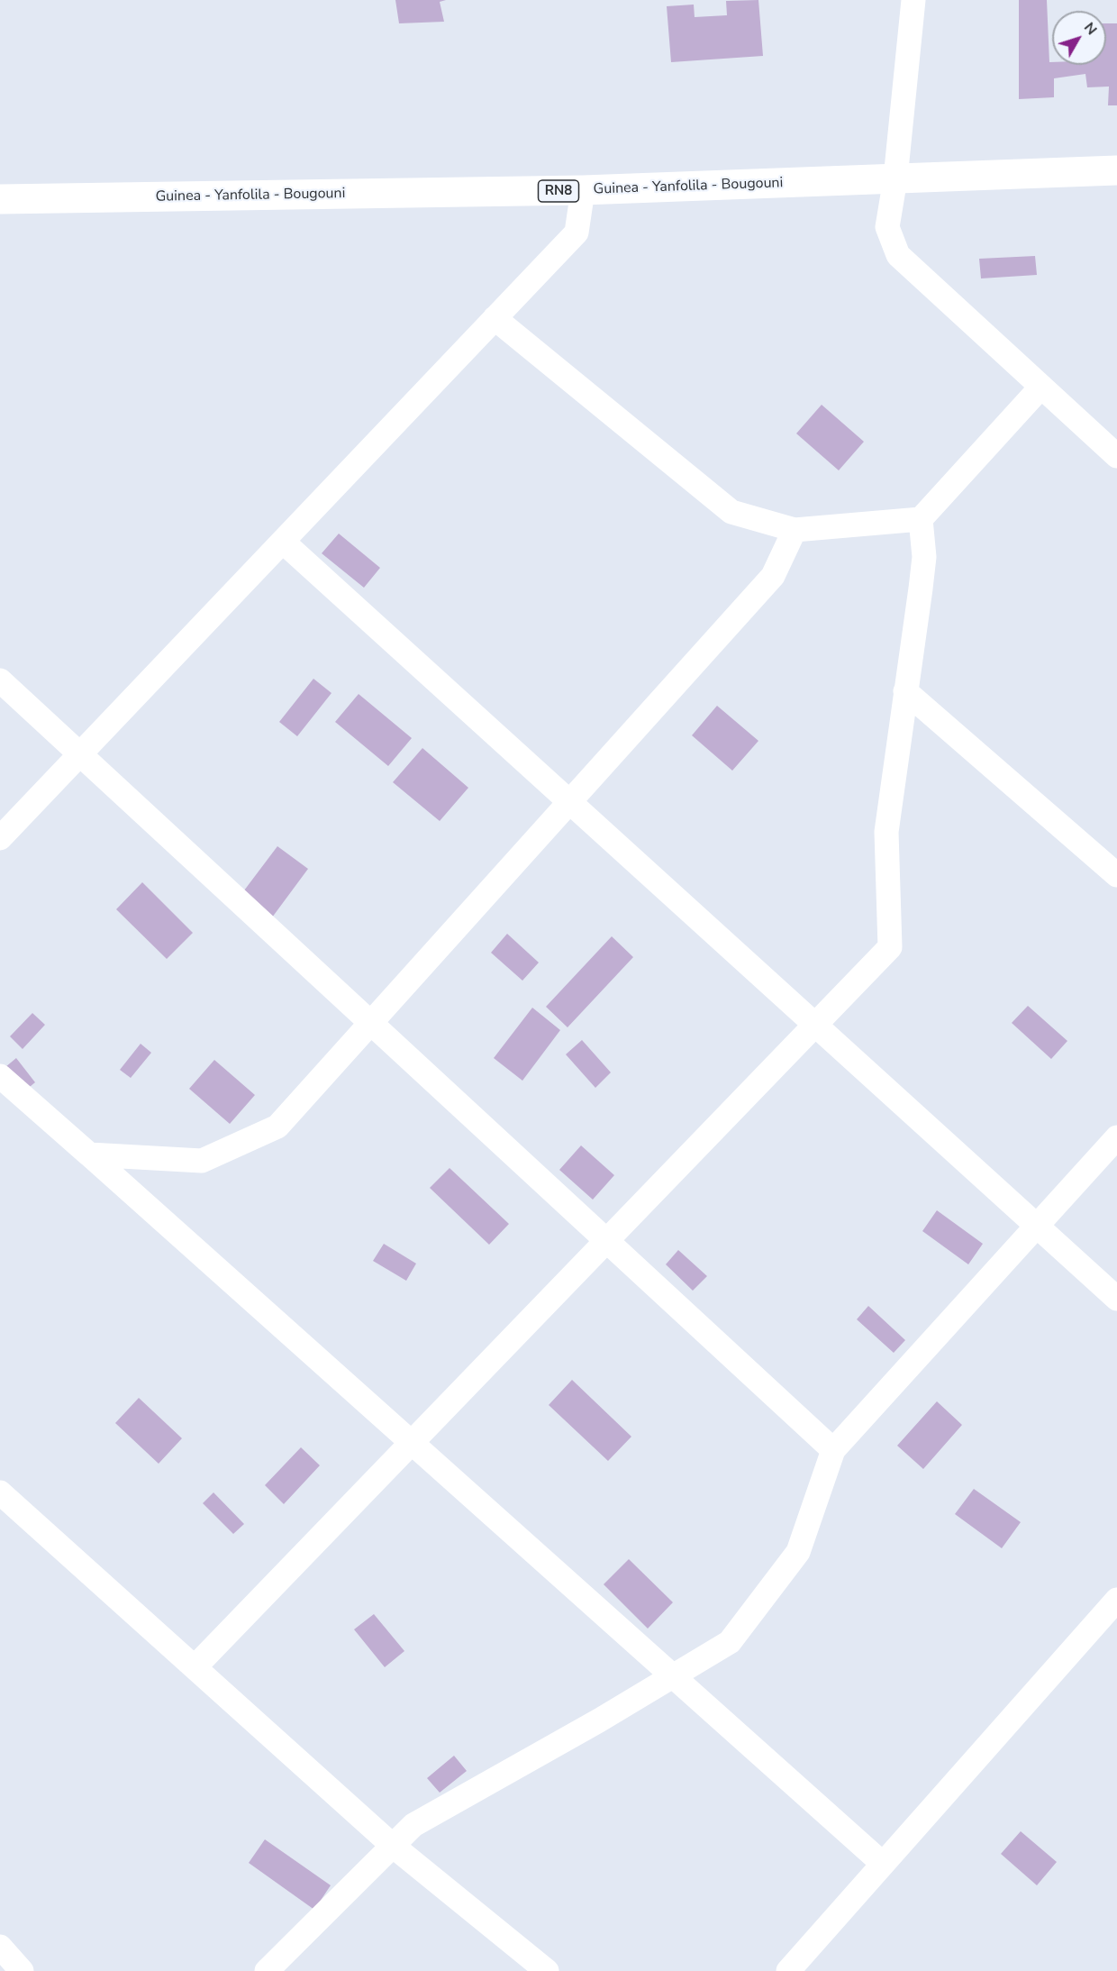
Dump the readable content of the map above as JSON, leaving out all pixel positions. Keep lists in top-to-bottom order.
{
  "streets": {
    "main road": ["Guinea - Yanfolila - Bougouni", "RN8"]
  },
  "north": "top right"
}
